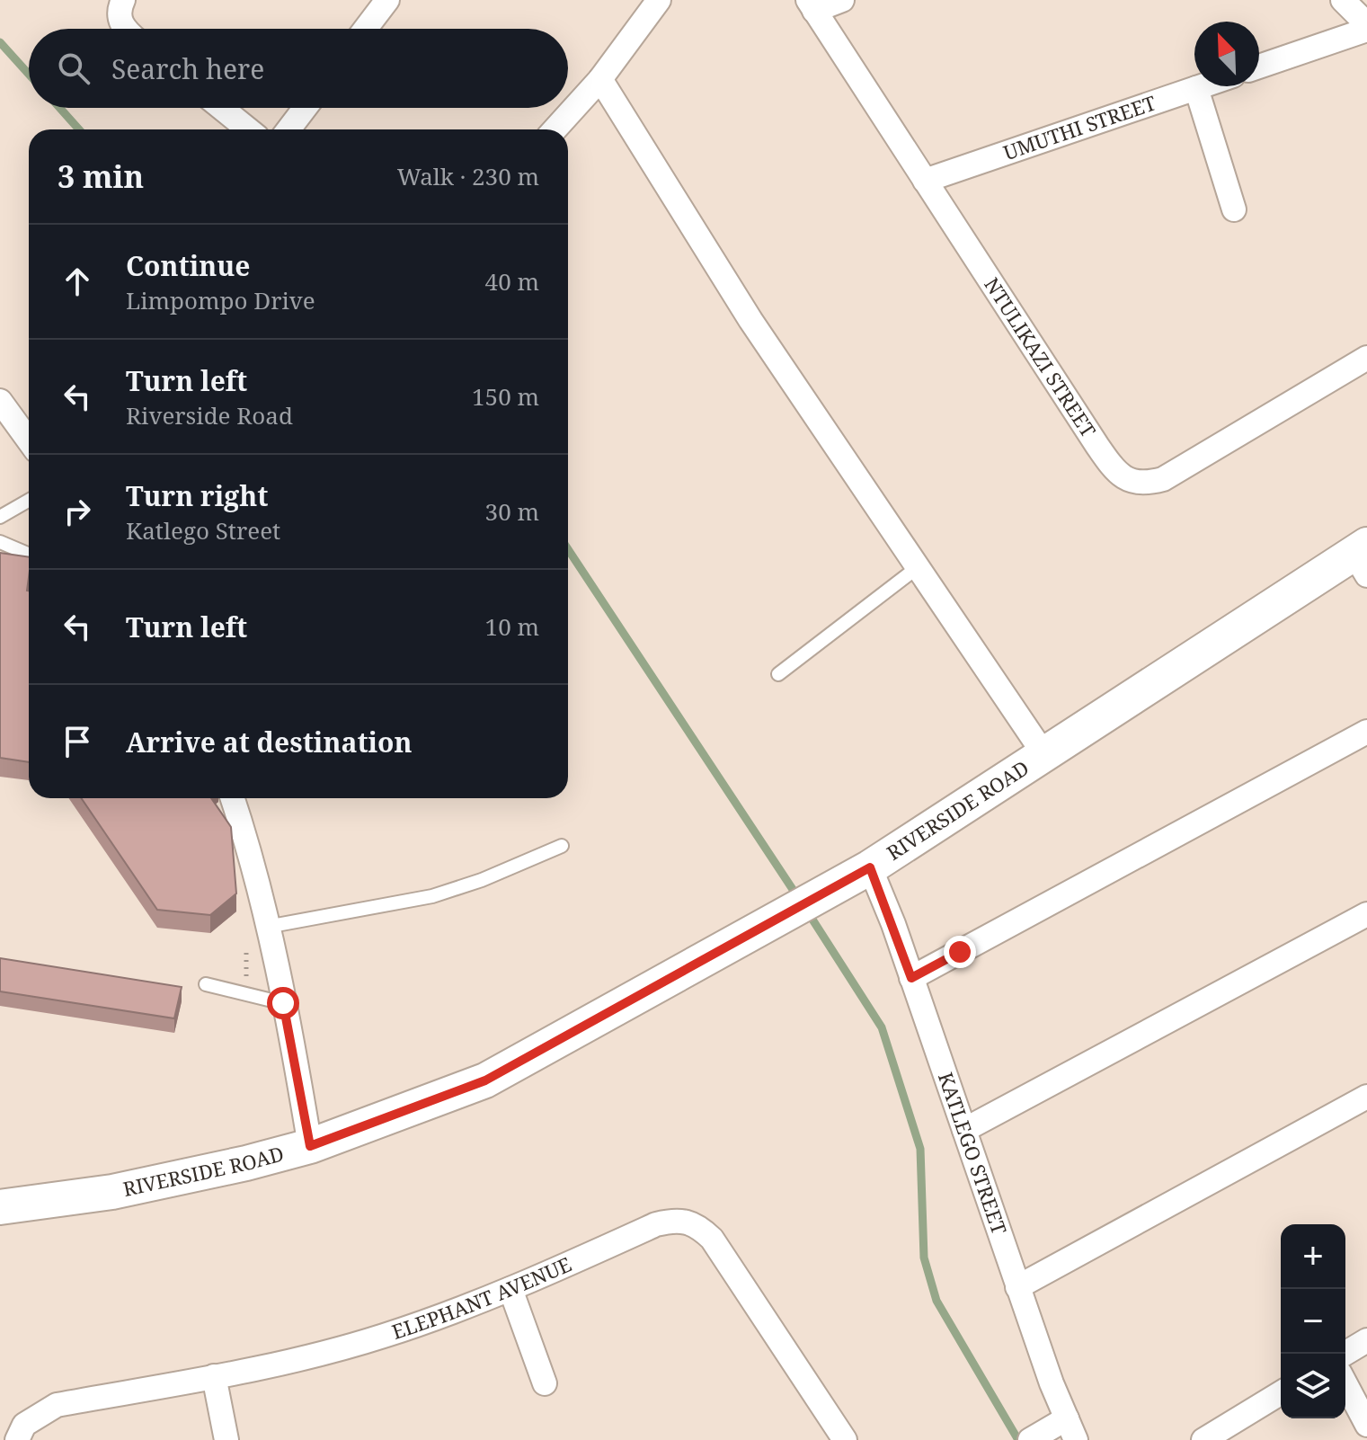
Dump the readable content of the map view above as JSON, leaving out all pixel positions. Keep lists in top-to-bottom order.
{
  "streets": {
    "street": [
      "UMUTHI STREET",
      "NTULIKAZI STREET",
      "RIVERSIDE ROAD",
      "KATLEGO STREET",
      "ELEPHANT AVENUE"
    ]
  },
  "crossings": [
    ["UMUTHI STREET", "NTULIKAZI STREET"],
    ["RIVERSIDE ROAD", "KATLEGO STREET"]
  ],
  "north": "top left",
  "page": {
    "search": "Search here",
    "heading": ["3 min", "Walk · 230 m"],
    "list": [
      ["Continue", "Limpompo Drive", "40 m"],
      ["Turn left", "Riverside Road", "150 m"],
      ["Turn right", "Katlego Street", "30 m"],
      ["Turn left", "10 m"],
      "Arrive at destination"
    ],
    "map_buttons": ["+", "−"]
  }
}
